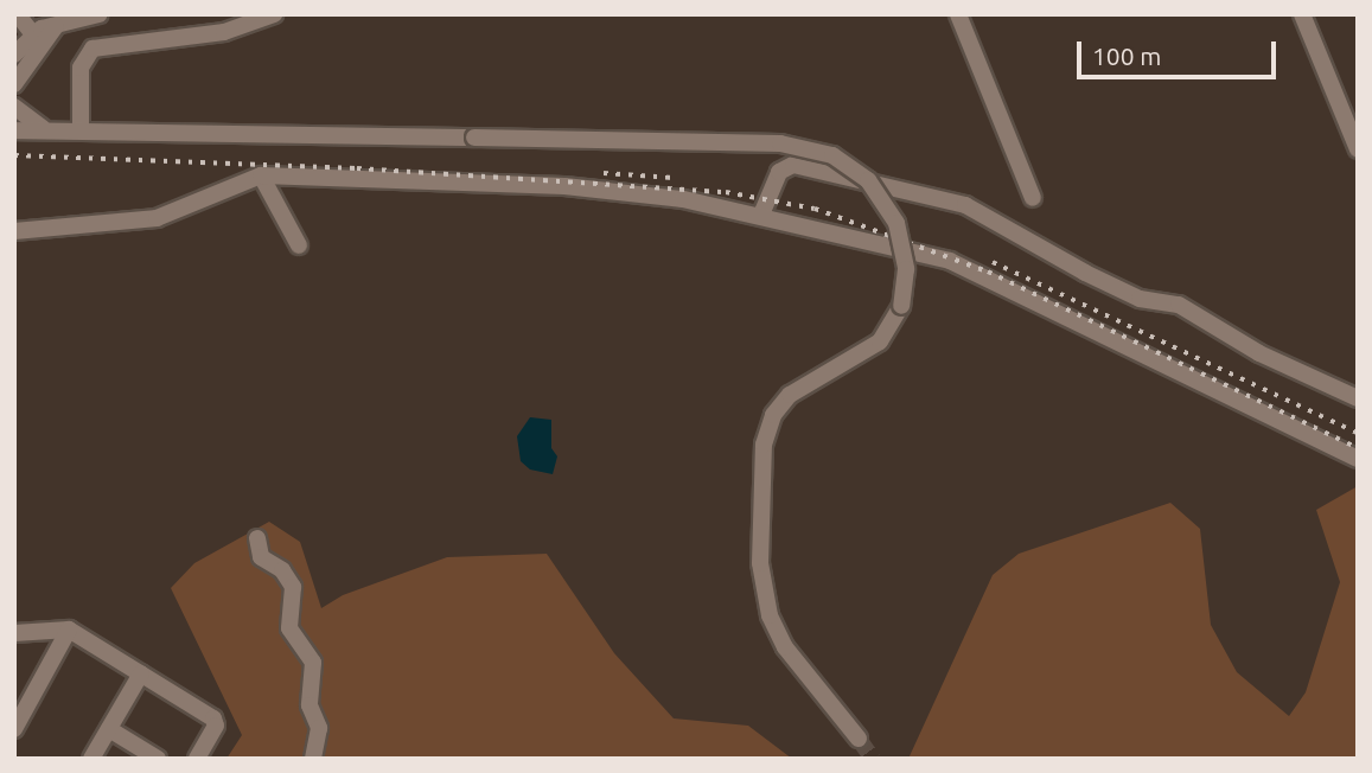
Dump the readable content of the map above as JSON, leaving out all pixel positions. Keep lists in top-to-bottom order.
{
  "scale_bar": "100 m"
}
